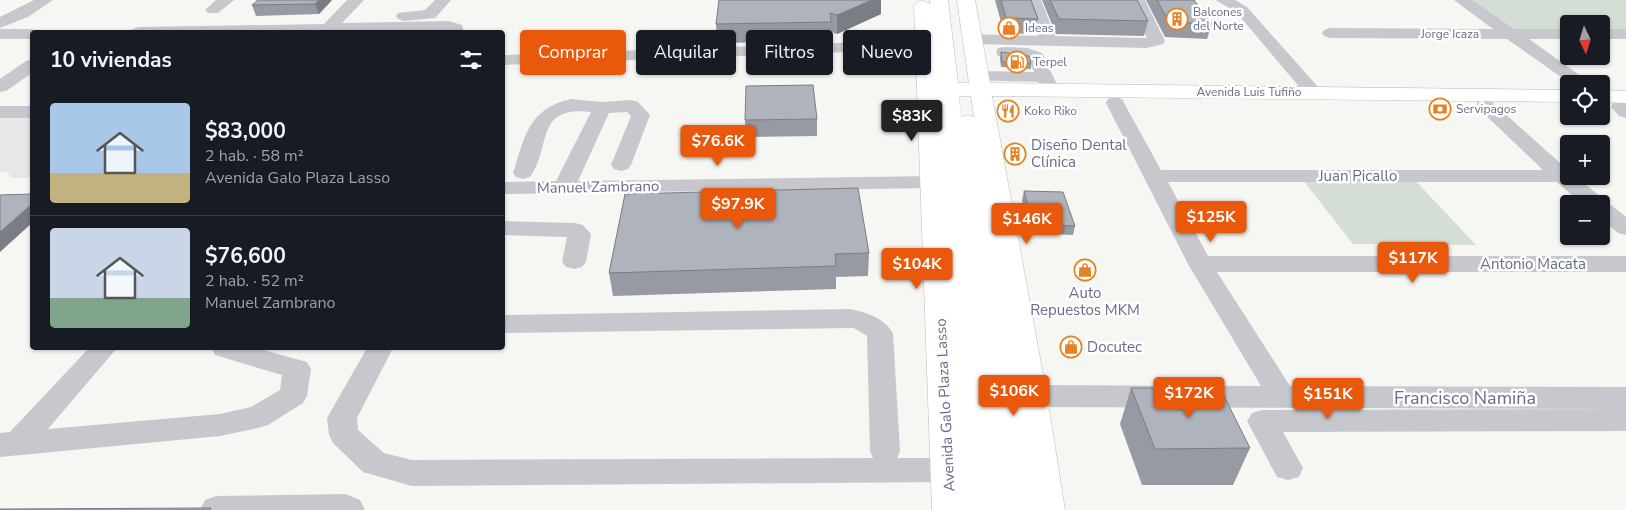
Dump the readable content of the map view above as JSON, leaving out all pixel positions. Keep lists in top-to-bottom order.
{
  "streets": {
    "main road": ["Avenida Luis Tufiño", "Avenida Galo Plaza Lasso"],
    "street": [
      "Jorge Icaza",
      "Juan Picallo",
      "Manuel Zambrano",
      "Antonio Macata",
      "Francisco Namiña"
    ]
  },
  "crossings": [
    ["Avenida Luis Tufiño", "Avenida Galo Plaza Lasso"],
    ["Manuel Zambrano", "Avenida Galo Plaza Lasso"],
    ["Francisco Namiña", "Avenida Galo Plaza Lasso"]
  ],
  "places": {
    "building": ["Balcones del Norte", "Diseño Dental Clínica"],
    "shop": ["Ideas", "Auto Repuestos MKM", "Docutec"],
    "fuel station": ["Terpel"],
    "bank": ["Servipagos"],
    "restaurant": ["Koko Riko"]
  },
  "north": "bottom",
  "page": {
    "map_buttons": ["+", "−"],
    "chip": [
      "Comprar",
      "Alquilar",
      "Filtros",
      "Nuevo"
    ],
    "heading": "10 viviendas",
    "list": [
      {
        "name": "$83,000",
        "note": "2 hab. · 58 m² · Avenida Galo Plaza Lasso"
      },
      {
        "name": "$76,600",
        "note": "2 hab. · 52 m² · Manuel Zambrano"
      }
    ],
    "price": [
      "$83K",
      "$76.6K",
      "$97.9K",
      "$125K",
      "$146K",
      "$117K",
      "$104K",
      "$106K",
      "$172K",
      "$151K"
    ]
  }
}
